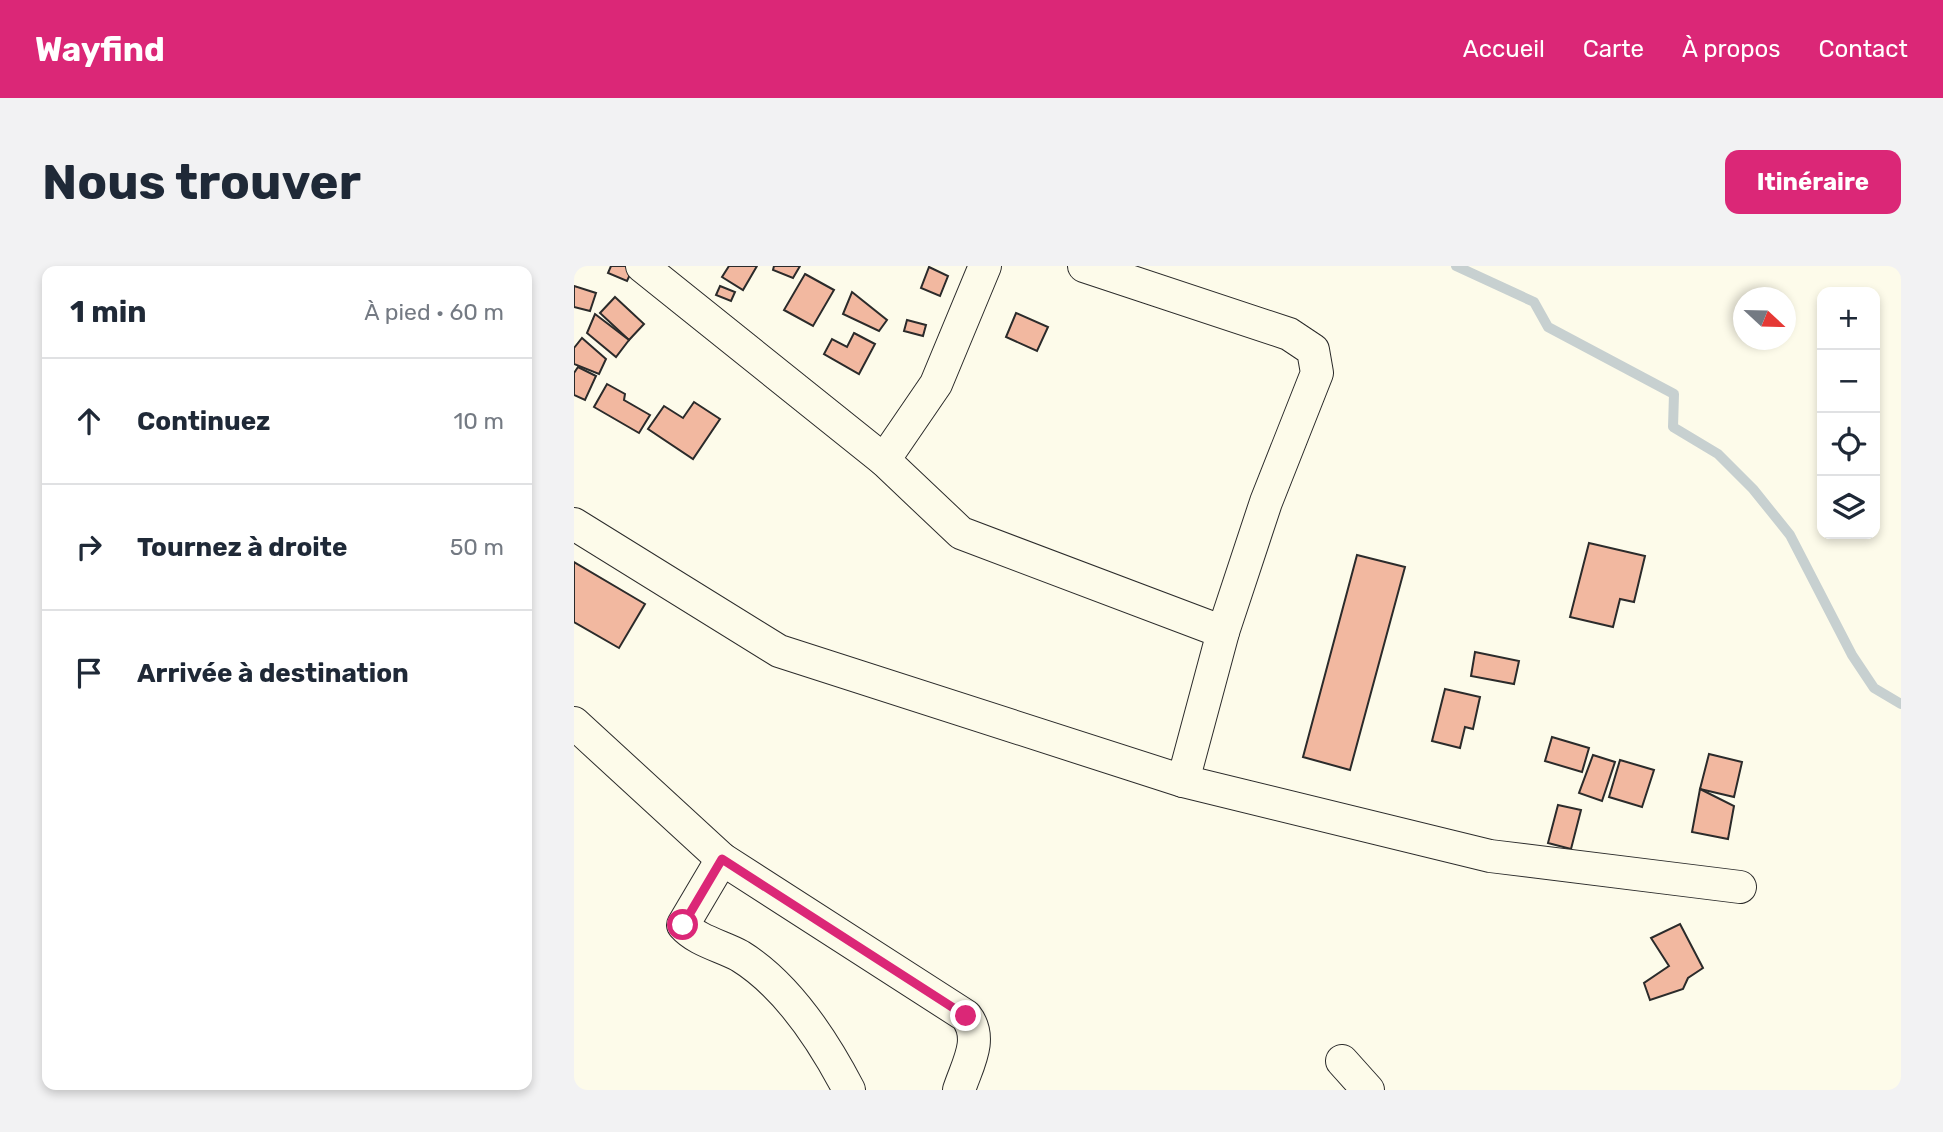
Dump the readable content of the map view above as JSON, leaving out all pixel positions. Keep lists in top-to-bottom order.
{
  "north": "right",
  "page": {
    "header": "Wayfind",
    "nav": [
      "Accueil",
      "Carte",
      "À propos",
      "Contact"
    ],
    "buttons": "Itinéraire",
    "title": "Nous trouver",
    "heading": ["1 min", "À pied · 60 m"],
    "map_buttons": ["+", "−"],
    "list": [
      ["Continuez", "10 m"],
      ["Tournez à droite", "50 m"],
      "Arrivée à destination"
    ]
  }
}
